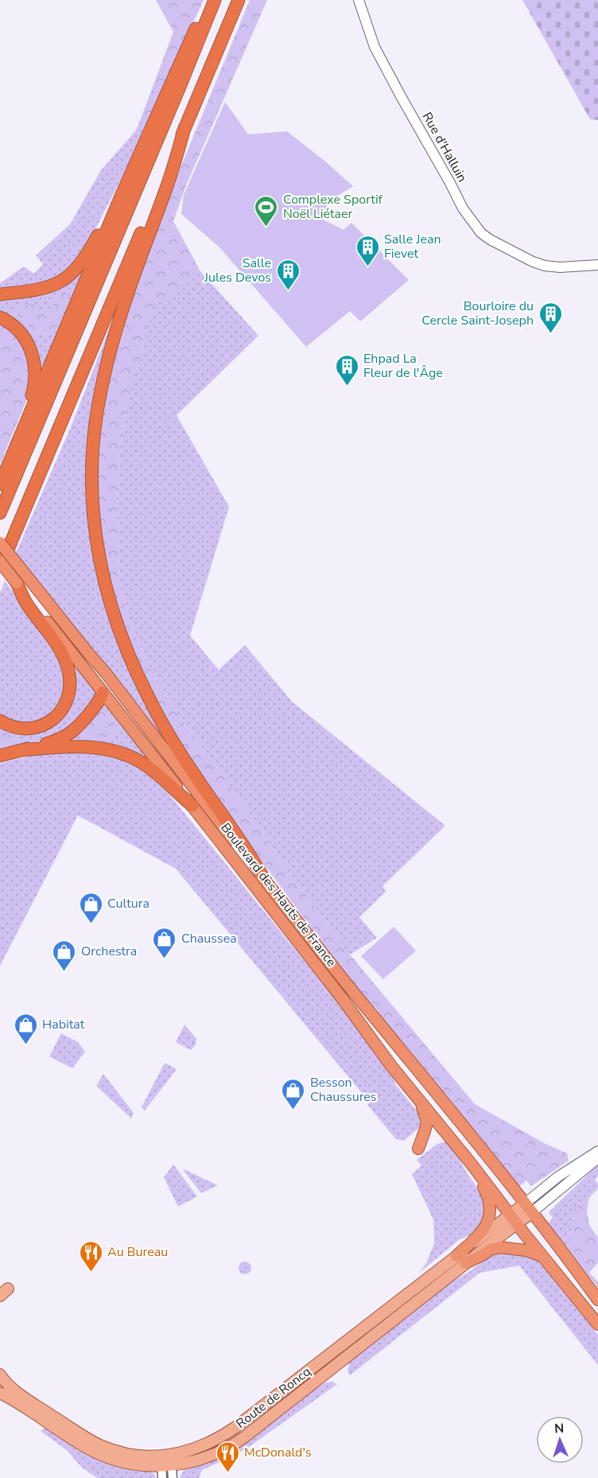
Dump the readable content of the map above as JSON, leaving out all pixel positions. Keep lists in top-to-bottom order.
{
  "streets": {
    "highway": ["Boulevard des Hauts de France"],
    "main road": ["Rue d'Halluin", "Route de Roncq"]
  },
  "crossings": [
    ["Boulevard des Hauts de France", "Route de Roncq"]
  ],
  "places": {
    "sports": ["Complexe Sportif Noël Liétaer"],
    "building": [
      "Salle Jean Fievet",
      "Salle Jules Devos",
      "Bourloire du Cercle Saint-Joseph",
      "Ehpad La Fleur de l'Âge"
    ],
    "shop": [
      "Cultura",
      "Chaussea",
      "Orchestra",
      "Habitat",
      "Besson Chaussures"
    ],
    "restaurant": ["Au Bureau", "McDonald's"]
  },
  "north": "top"
}
